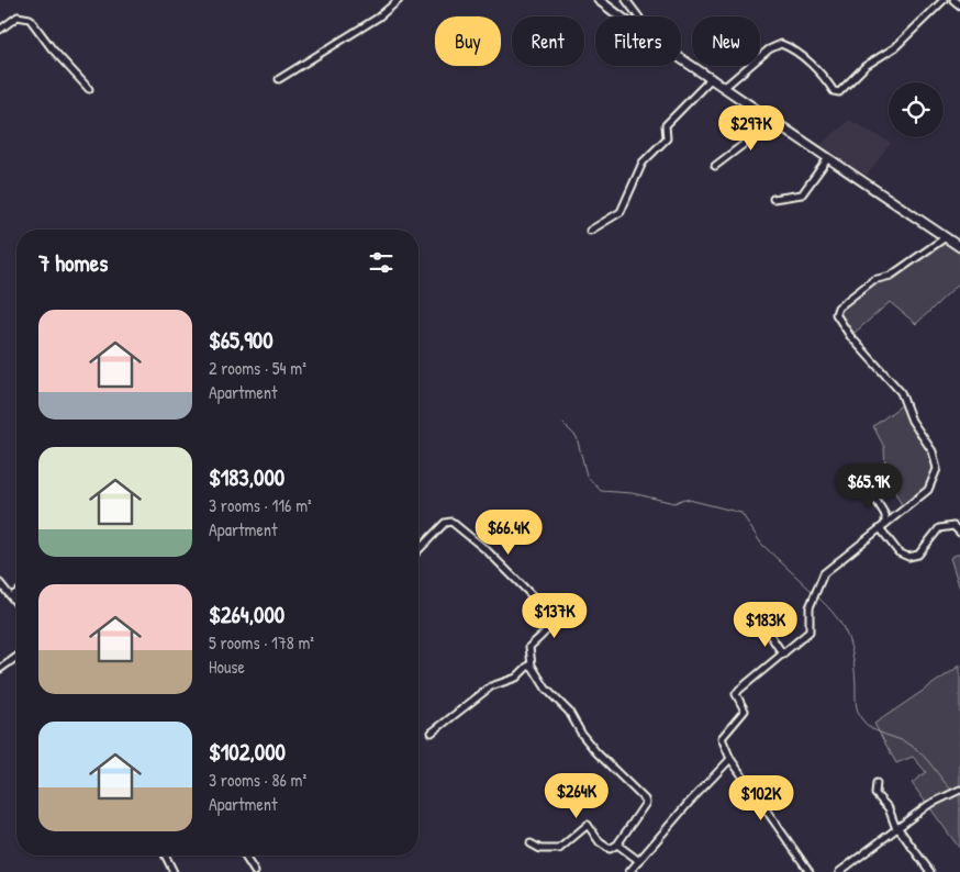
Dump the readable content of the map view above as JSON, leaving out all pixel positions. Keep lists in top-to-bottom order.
{
  "page": {
    "chip": [
      "Buy",
      "Rent",
      "Filters",
      "New"
    ],
    "price": [
      "$297K",
      "$65.9K",
      "$66.4K",
      "$137K",
      "$183K",
      "$264K",
      "$102K"
    ],
    "heading": "7 homes",
    "list": [
      {
        "name": "$65,900",
        "note": "2 rooms · 54 m² · Apartment"
      },
      {
        "name": "$183,000",
        "note": "3 rooms · 116 m² · Apartment"
      },
      {
        "name": "$264,000",
        "note": "5 rooms · 178 m² · House"
      },
      {
        "name": "$102,000",
        "note": "3 rooms · 86 m² · Apartment"
      }
    ]
  }
}
